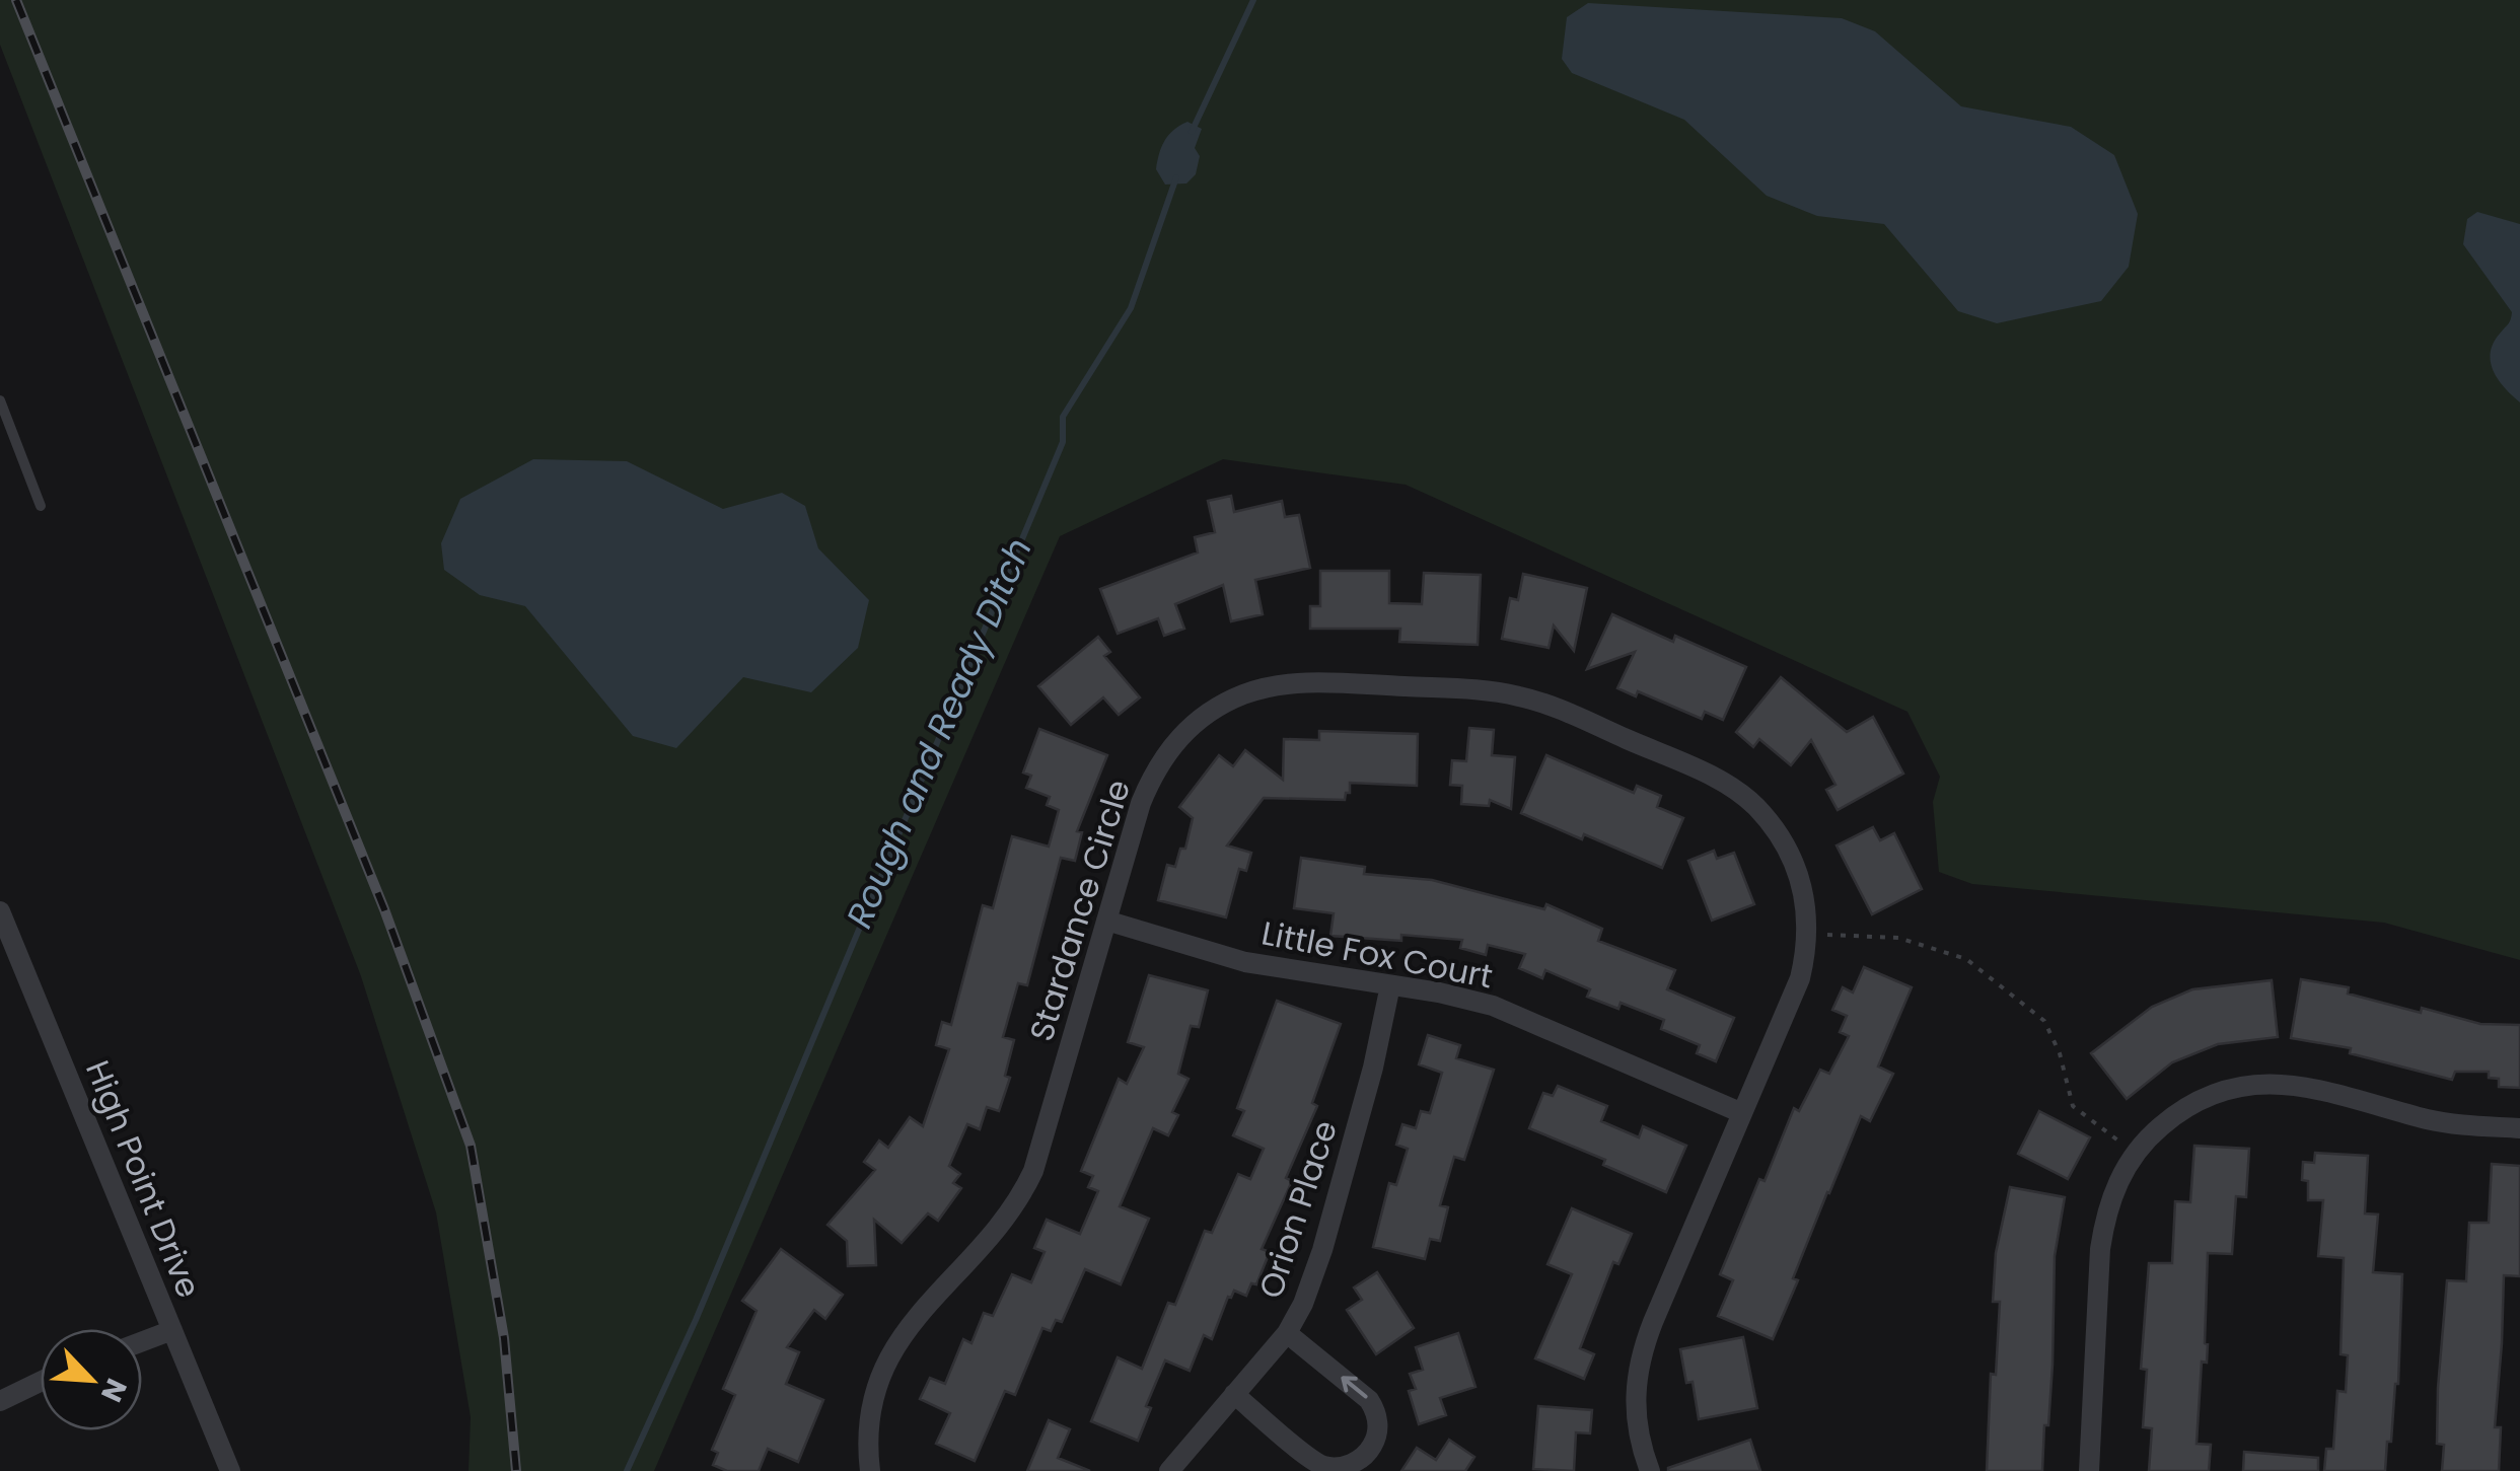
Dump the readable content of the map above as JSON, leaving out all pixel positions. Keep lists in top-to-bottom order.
{
  "streets": {
    "street": [
      "Stardance Circle",
      "Little Fox Court",
      "High Point Drive",
      "Orion Place"
    ]
  },
  "crossings": [
    ["Stardance Circle", "Little Fox Court"],
    ["Little Fox Court", "Orion Place"]
  ],
  "water": ["Rough and Ready Ditch"],
  "north": "bottom right"
}
